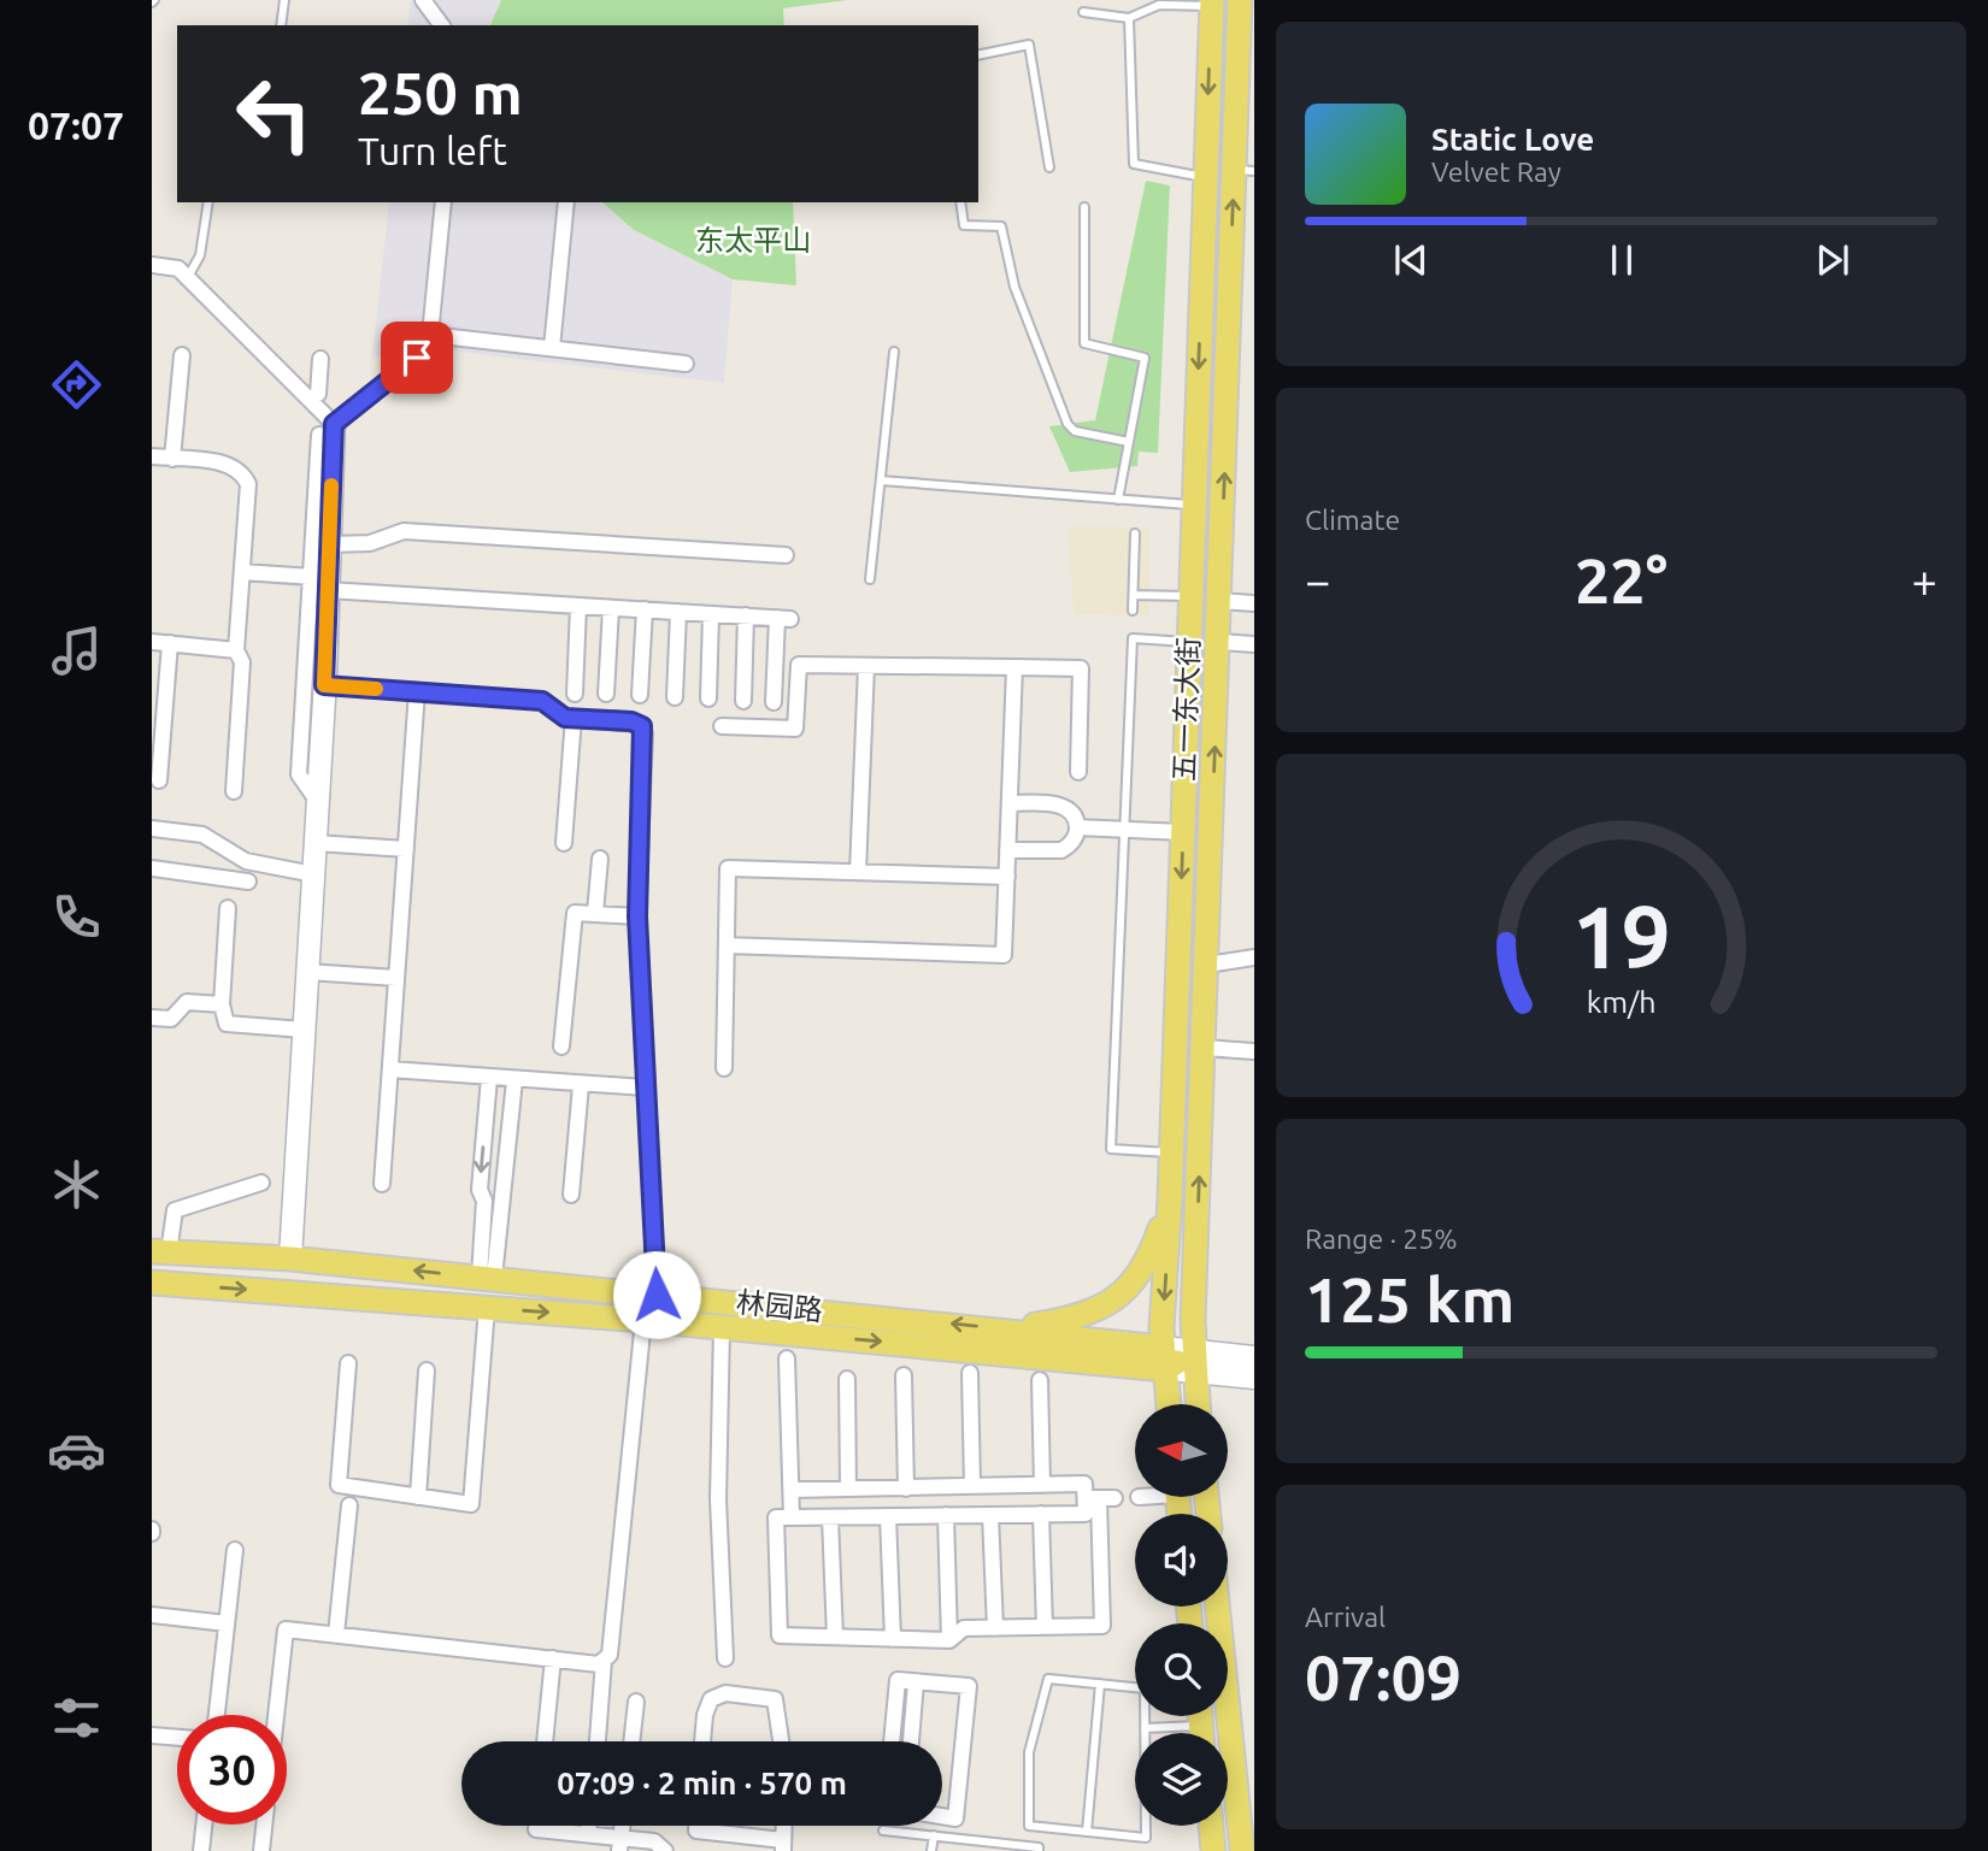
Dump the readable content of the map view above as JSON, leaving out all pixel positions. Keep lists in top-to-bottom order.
{
  "streets": {
    "main road": ["五一东大街", "林园路"]
  },
  "crossings": [
    ["五一东大街", "林园路"]
  ],
  "parks": ["东太平山"],
  "north": "left",
  "page": {
    "tabs": "07:07",
    "turn": ["250 m", "Turn left"],
    "song": ["Static Love", "Velvet Ray"],
    "tile": [
      "Climate",
      ["Range · 25%", "125 km"],
      ["Arrival", "07:09"]
    ],
    "heat": ["−", "22°", "+"],
    "limit": "30",
    "trip": "07:09 · 2 min · 570 m",
    "gauge": ["19", "km/h"]
  }
}
